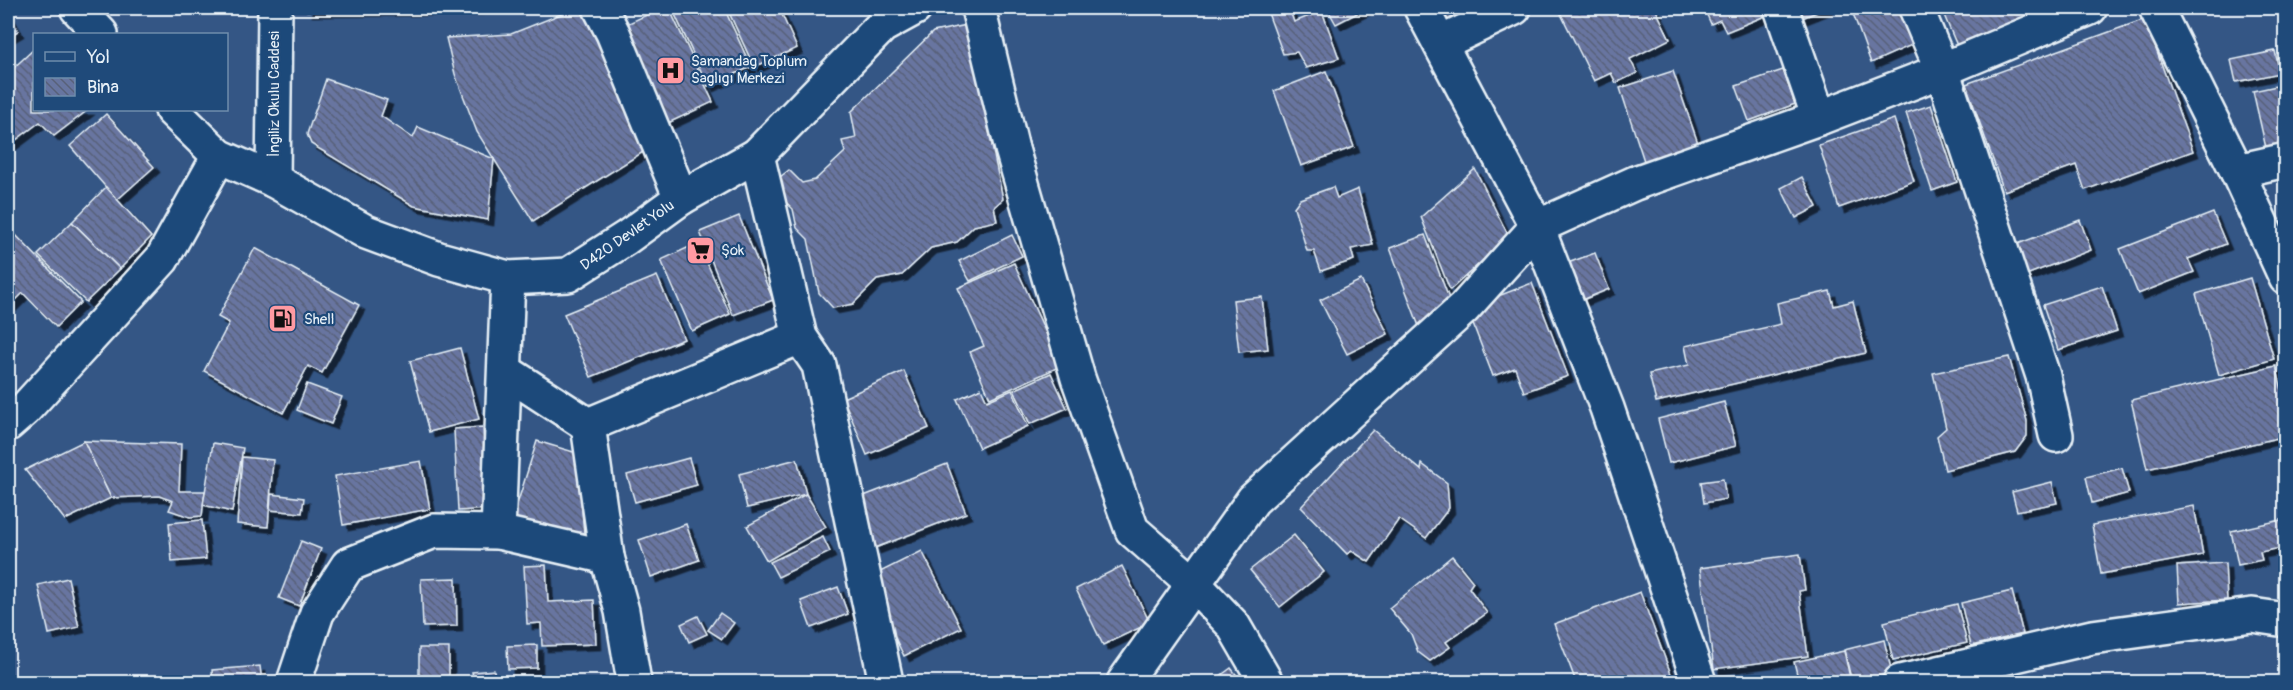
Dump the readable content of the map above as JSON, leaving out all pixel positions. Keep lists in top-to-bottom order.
{
  "streets": {
    "street": ["İngiliz Okulu Caddesi", "D420 Devlet Yolu"]
  },
  "crossings": [
    ["İngiliz Okulu Caddesi", "D420 Devlet Yolu"]
  ],
  "places": {
    "hospital": ["Samandag Toplum Saglıgı Merkezi"],
    "supermarket": ["Şok"],
    "fuel station": ["Shell"]
  },
  "legend": ["Yol", "Bina"]
}
